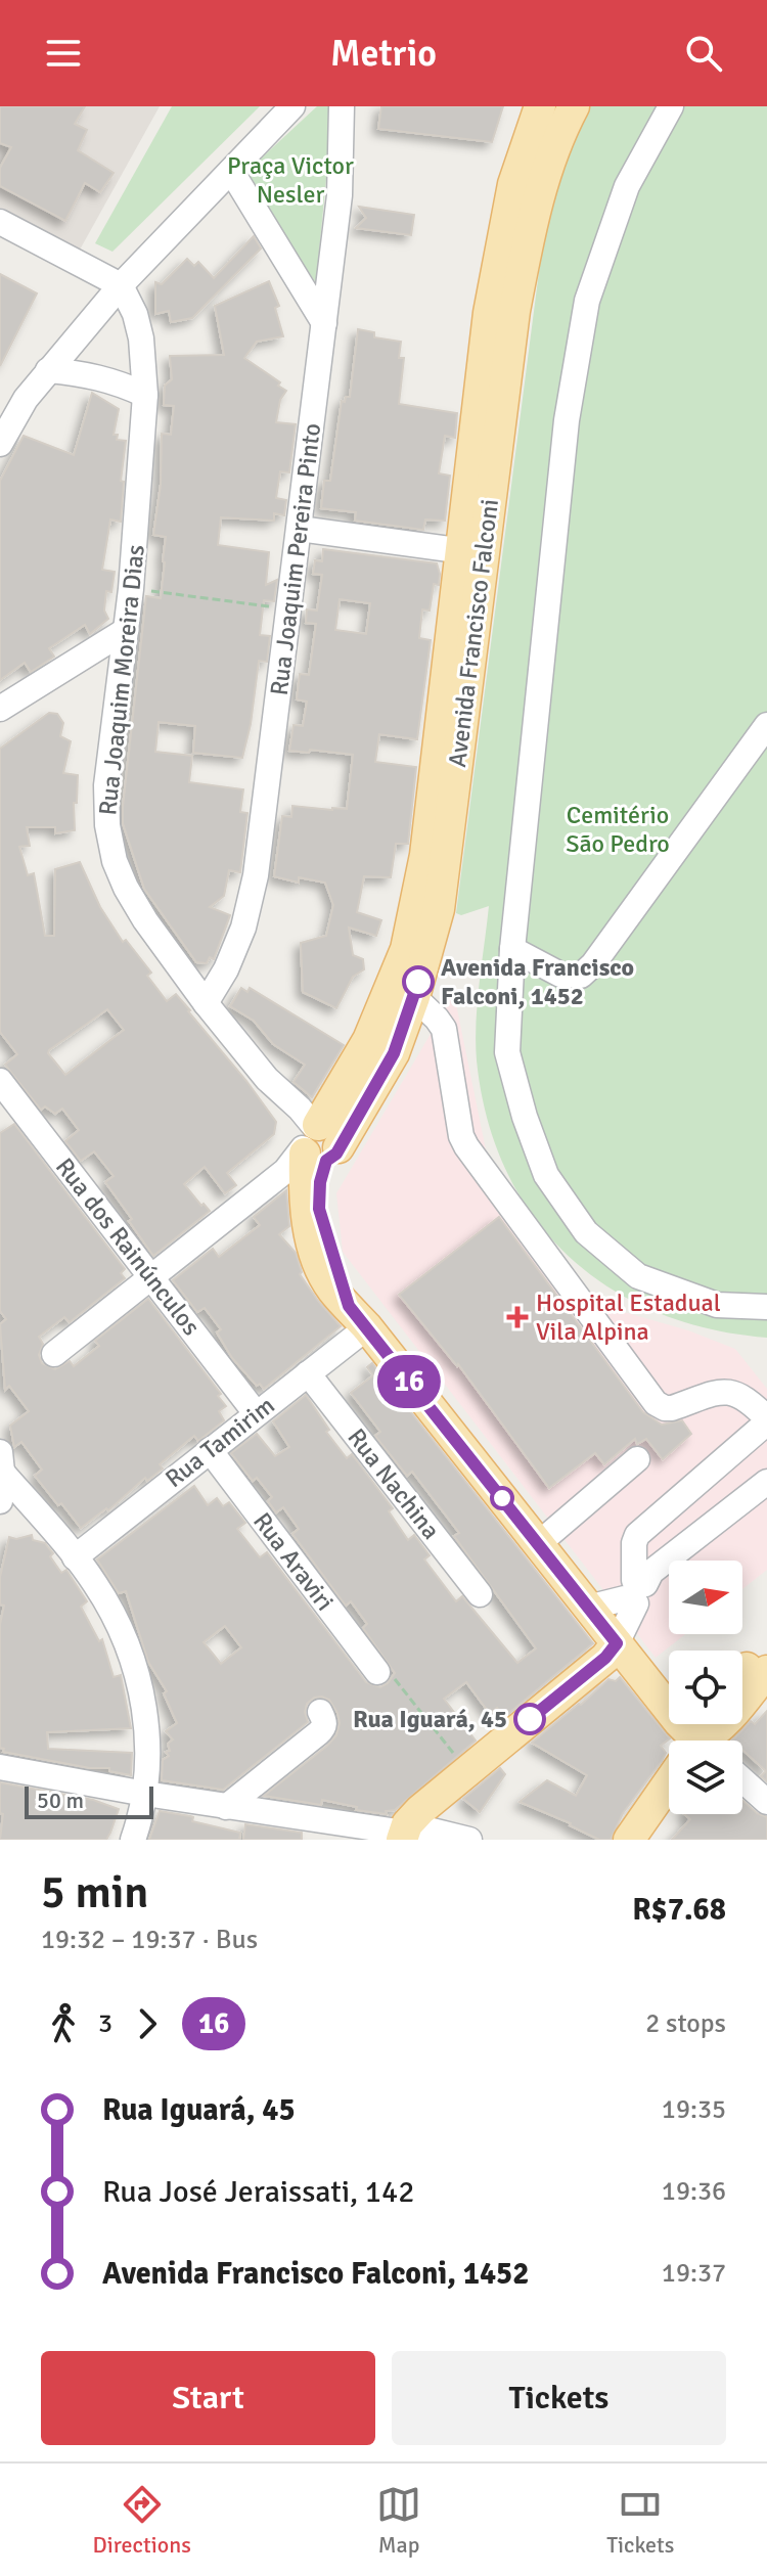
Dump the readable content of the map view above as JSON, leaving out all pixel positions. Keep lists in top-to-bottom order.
{
  "streets": {
    "main road": ["Avenida Francisco Falconi"],
    "street": [
      "Rua Joaquim Pereira Pinto",
      "Rua Joaquim Moreira Dias",
      "Rua dos Rainúnculos",
      "Rua Tamirim",
      "Rua Nachina",
      "Rua Araviri"
    ]
  },
  "crossings": [
    ["Rua Joaquim Pereira Pinto", "Rua Joaquim Moreira Dias"],
    ["Avenida Francisco Falconi", "Rua Joaquim Moreira Dias"],
    ["Avenida Francisco Falconi", "Rua Tamirim"],
    ["Rua dos Rainúnculos", "Rua Tamirim"],
    ["Rua Tamirim", "Rua Nachina"],
    ["Rua Tamirim", "Rua Araviri"]
  ],
  "parks": ["Praça Victor Nesler", "Cemitério São Pedro"],
  "places": {
    "other": ["Avenida Francisco Falconi, 1452", "Rua Iguará, 45"],
    "health": ["Hospital Estadual Vila Alpina"]
  },
  "lines": ["bus line 16"],
  "scale_bar": "50 m",
  "north": "right",
  "page": {
    "header": "Metrio",
    "on_map": "16",
    "scale": "50 m",
    "heading": ["5 min", "19:32 – 19:37 · Bus", "R$7.68"],
    "legs": ["3", "16", "2 stops"],
    "list": [
      {
        "name": "Rua Iguará, 45",
        "value": "19:35"
      },
      {
        "name": "Rua José Jeraissati, 142",
        "value": "19:36"
      },
      {
        "name": "Avenida Francisco Falconi, 1452",
        "value": "19:37"
      }
    ],
    "buttons": ["Start", "Tickets"],
    "tabs": ["Directions", "Map", "Tickets"]
  }
}
